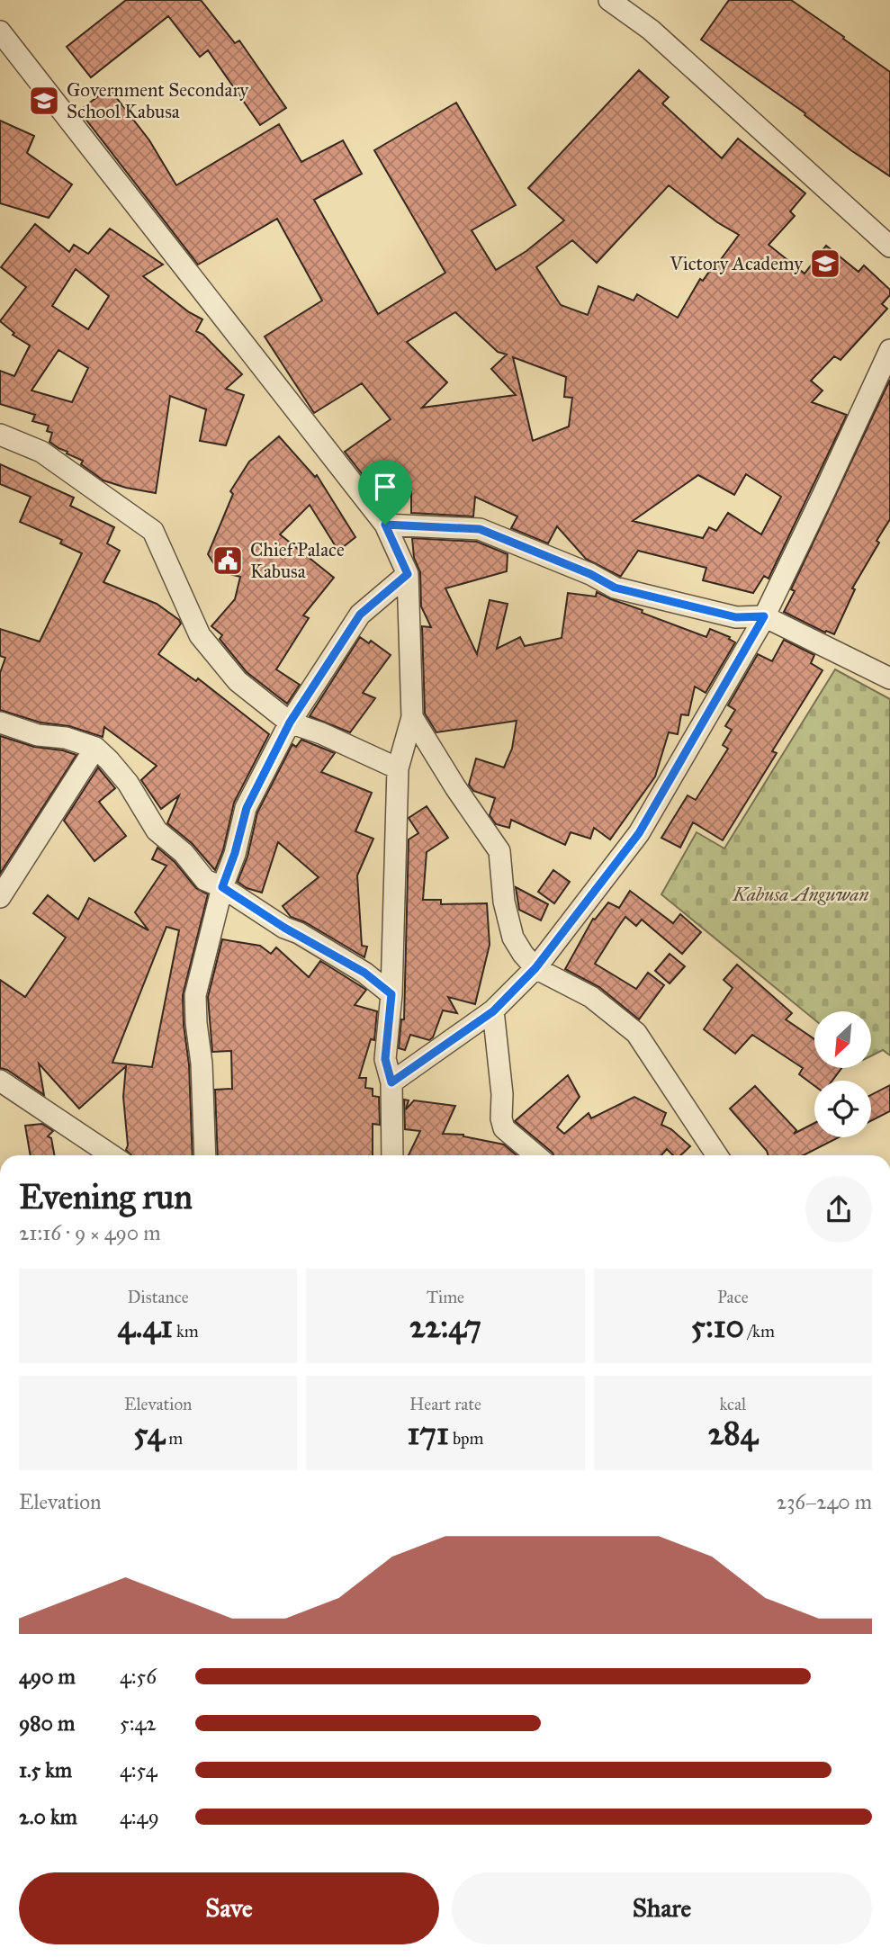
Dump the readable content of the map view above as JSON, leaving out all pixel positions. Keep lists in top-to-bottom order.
{
  "parks": ["Kabusa Anguwan"],
  "places": {
    "school or university": ["Government Secondary School Kabusa", "Victory Academy"],
    "public building": ["Chief Palace Kabusa"]
  },
  "north": "bottom left",
  "page": {
    "heading": ["Evening run", "21:16 · 9 × 490 m"],
    "stats": [
      ["Distance", "4.41 km"],
      ["Time", "22:47"],
      ["Pace", "5:10 /km"],
      ["Elevation", "54 m"],
      ["Heart rate", "171 bpm"],
      ["kcal", "284"]
    ],
    "chart": ["Elevation", "236–240 m"],
    "list": [
      {
        "name": "490 m",
        "note": "4:56"
      },
      {
        "name": "980 m",
        "note": "5:42"
      },
      {
        "name": "1.5 km",
        "note": "4:54"
      },
      {
        "name": "2.0 km",
        "note": "4:49"
      }
    ],
    "buttons": ["Save", "Share"]
  }
}
